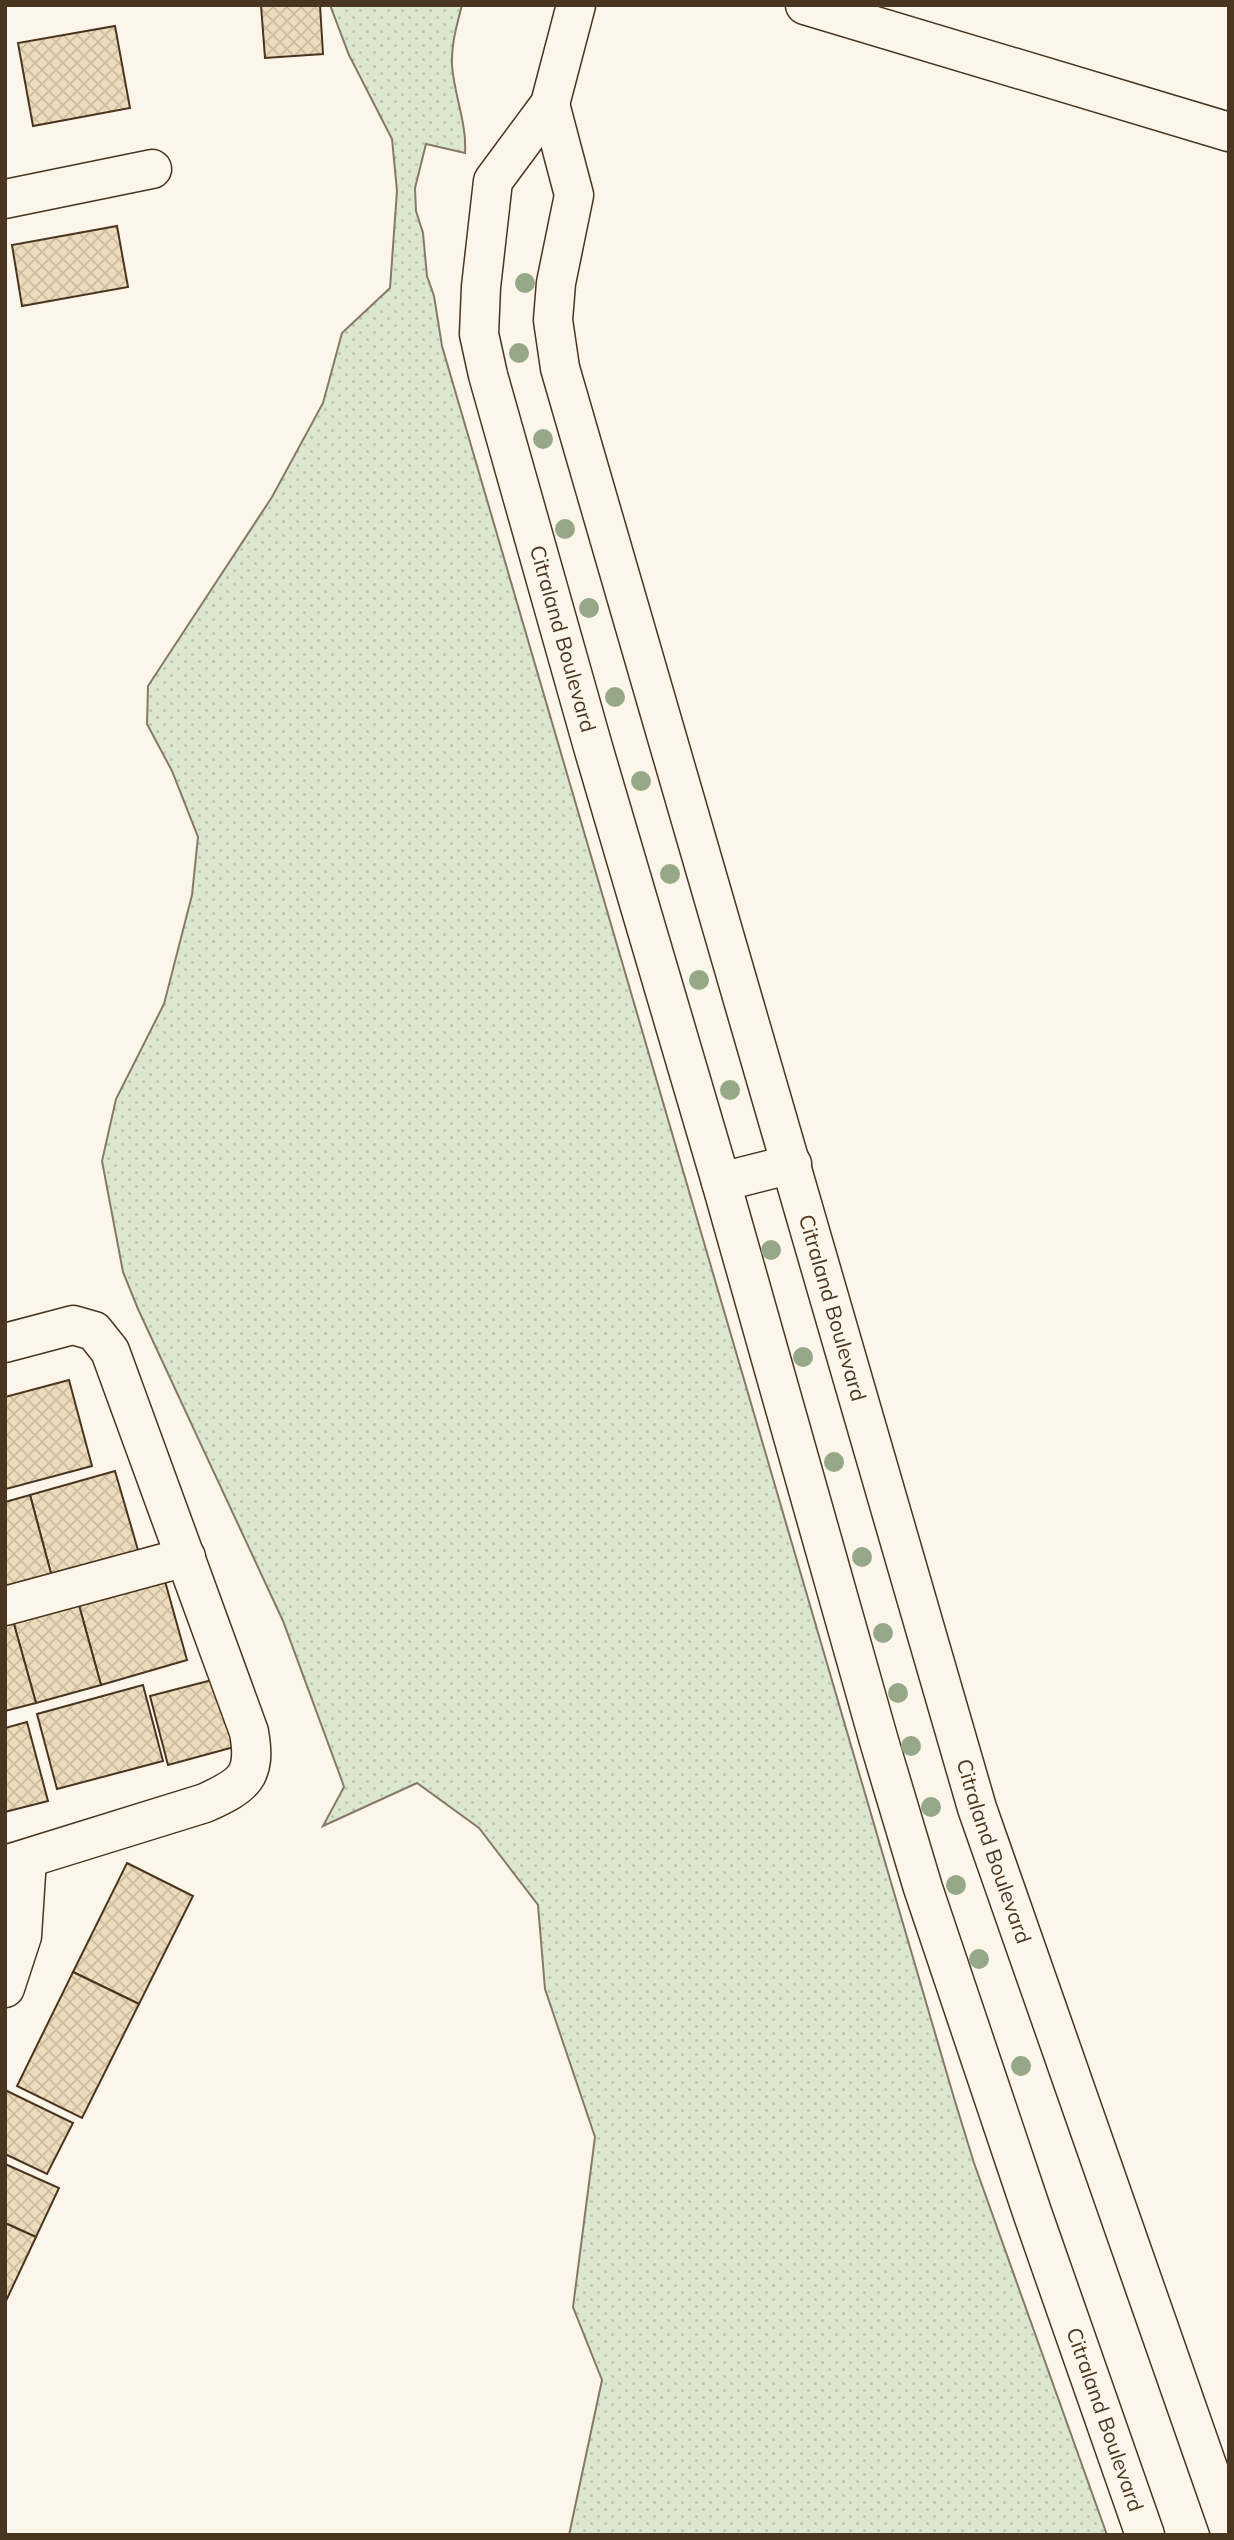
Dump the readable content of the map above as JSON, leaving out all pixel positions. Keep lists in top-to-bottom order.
{
  "streets": {
    "street": ["Citraland Boulevard"]
  }
}
